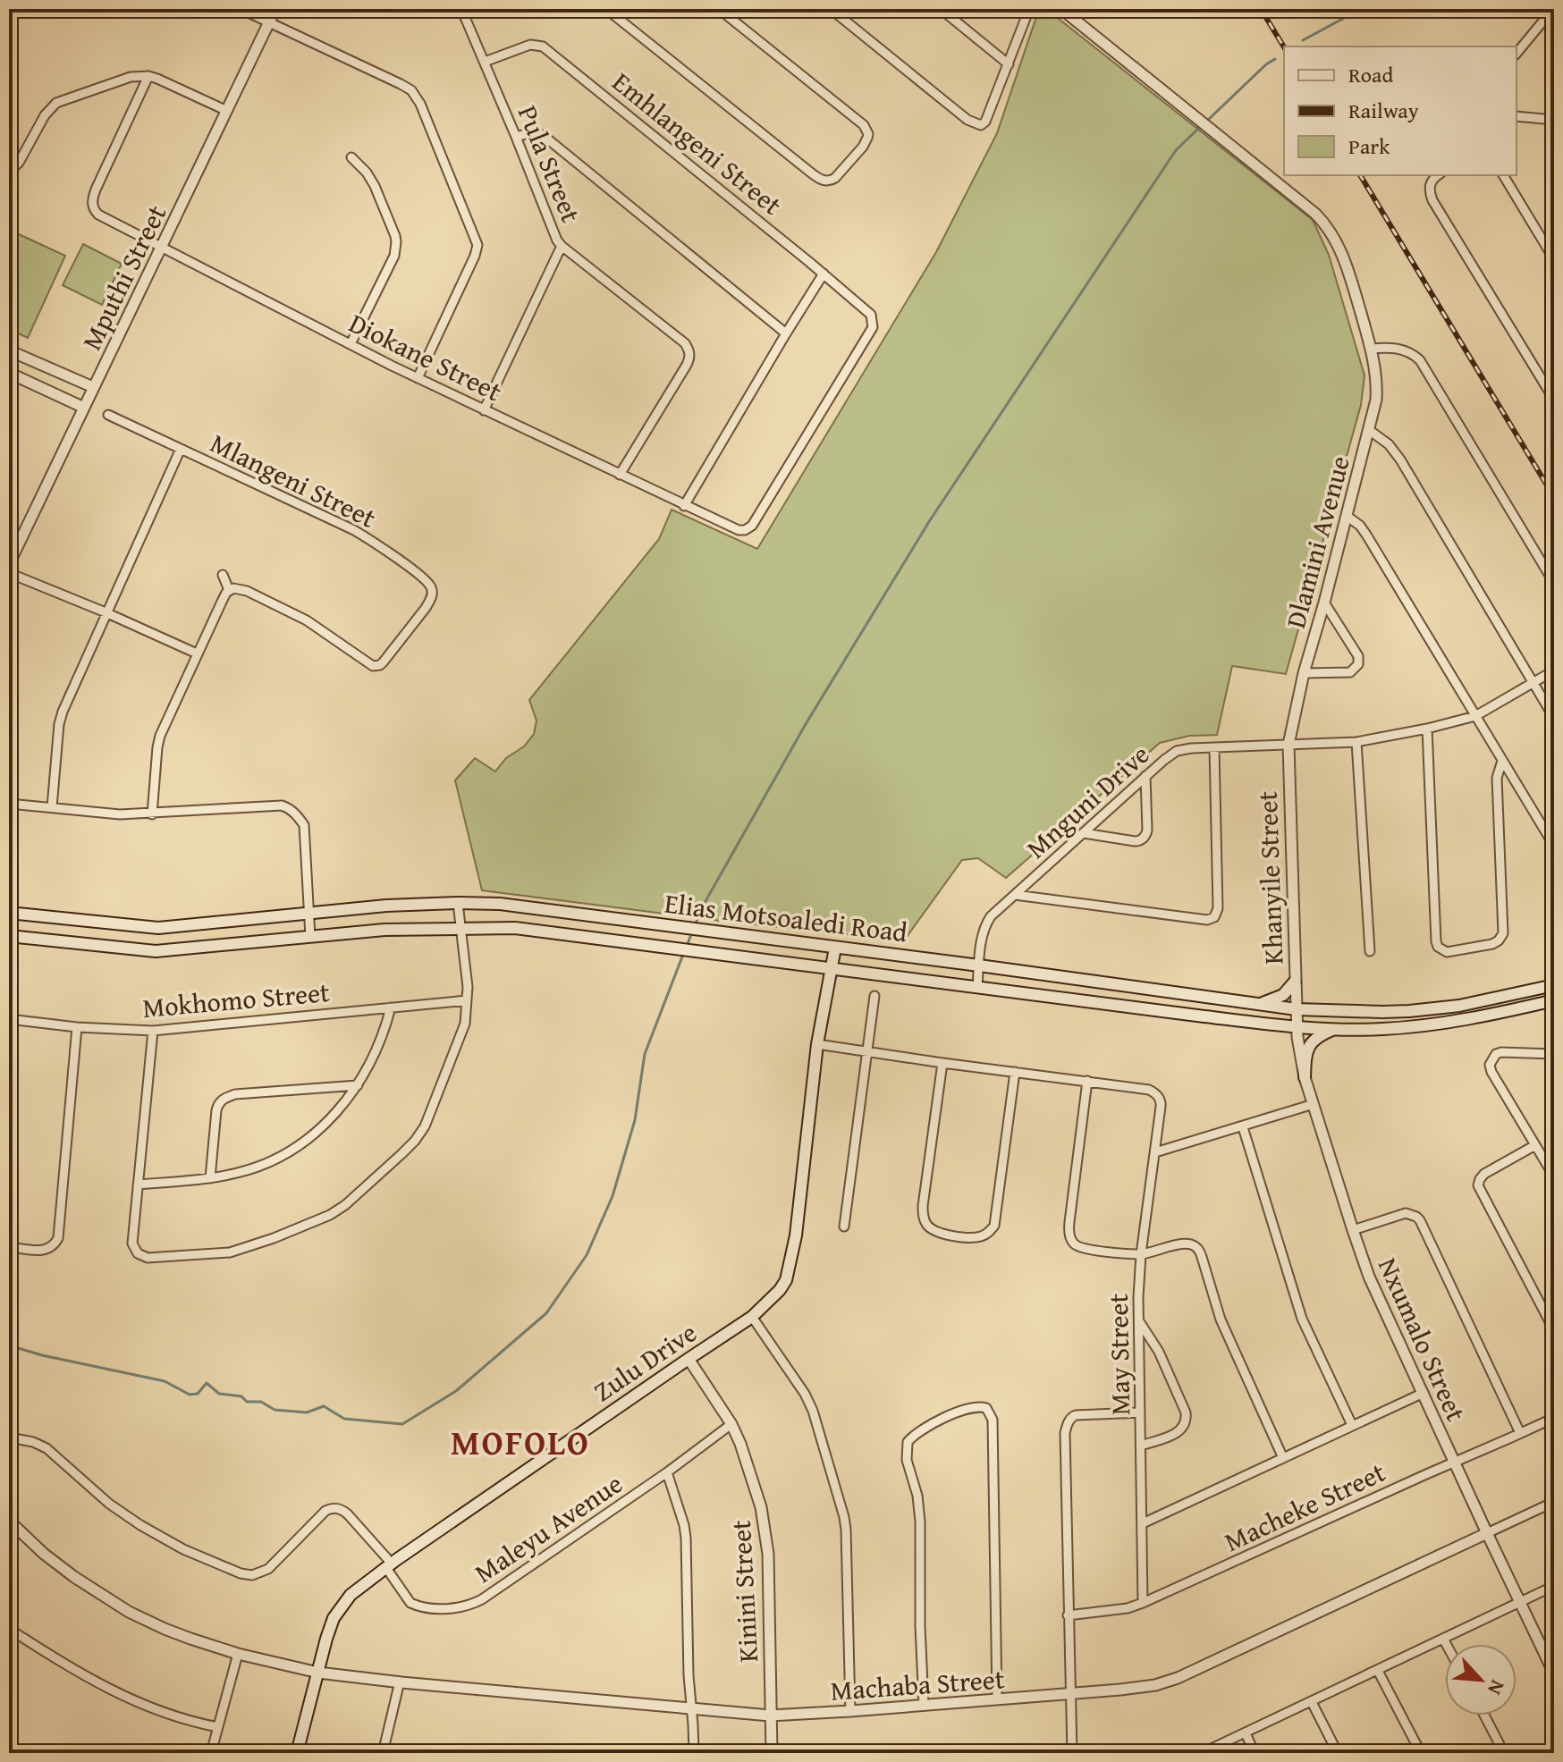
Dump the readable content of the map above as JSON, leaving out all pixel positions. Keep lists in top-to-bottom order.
{
  "streets": {
    "main road": ["Elias Motsoaledi Road", "Zulu Drive"],
    "street": [
      "Emhlangeni Street",
      "Pula Street",
      "Mputhi Street",
      "Diokane Street",
      "Mlangeni Street",
      "Dlamini Avenue",
      "Mnguni Drive",
      "Khanyile Street",
      "Mokhomo Street",
      "Nxumalo Street",
      "May Street",
      "Macheke Street",
      "Maleyu Avenue",
      "Kinini Street",
      "Machaba Street"
    ]
  },
  "crossings": [
    ["Emhlangeni Street", "Pula Street"],
    ["Emhlangeni Street", "Diokane Street"],
    ["Pula Street", "Diokane Street"],
    ["Mputhi Street", "Diokane Street"],
    ["Dlamini Avenue", "Mnguni Drive"],
    ["Dlamini Avenue", "Khanyile Street"],
    ["Mnguni Drive", "Khanyile Street"],
    ["Mnguni Drive", "Elias Motsoaledi Road"],
    ["Khanyile Street", "Elias Motsoaledi Road"],
    ["Khanyile Street", "Nxumalo Street"],
    ["Elias Motsoaledi Road", "Nxumalo Street"],
    ["Elias Motsoaledi Road", "Zulu Drive"],
    ["Nxumalo Street", "Macheke Street"],
    ["Nxumalo Street", "Machaba Street"],
    ["May Street", "Macheke Street"],
    ["Zulu Drive", "Maleyu Avenue"],
    ["Zulu Drive", "Kinini Street"],
    ["Zulu Drive", "Machaba Street"],
    ["Maleyu Avenue", "Kinini Street"],
    ["Kinini Street", "Machaba Street"]
  ],
  "districts": ["MOFOLO"],
  "legend": ["Road", "Railway", "Park"],
  "north": "bottom right"
}
